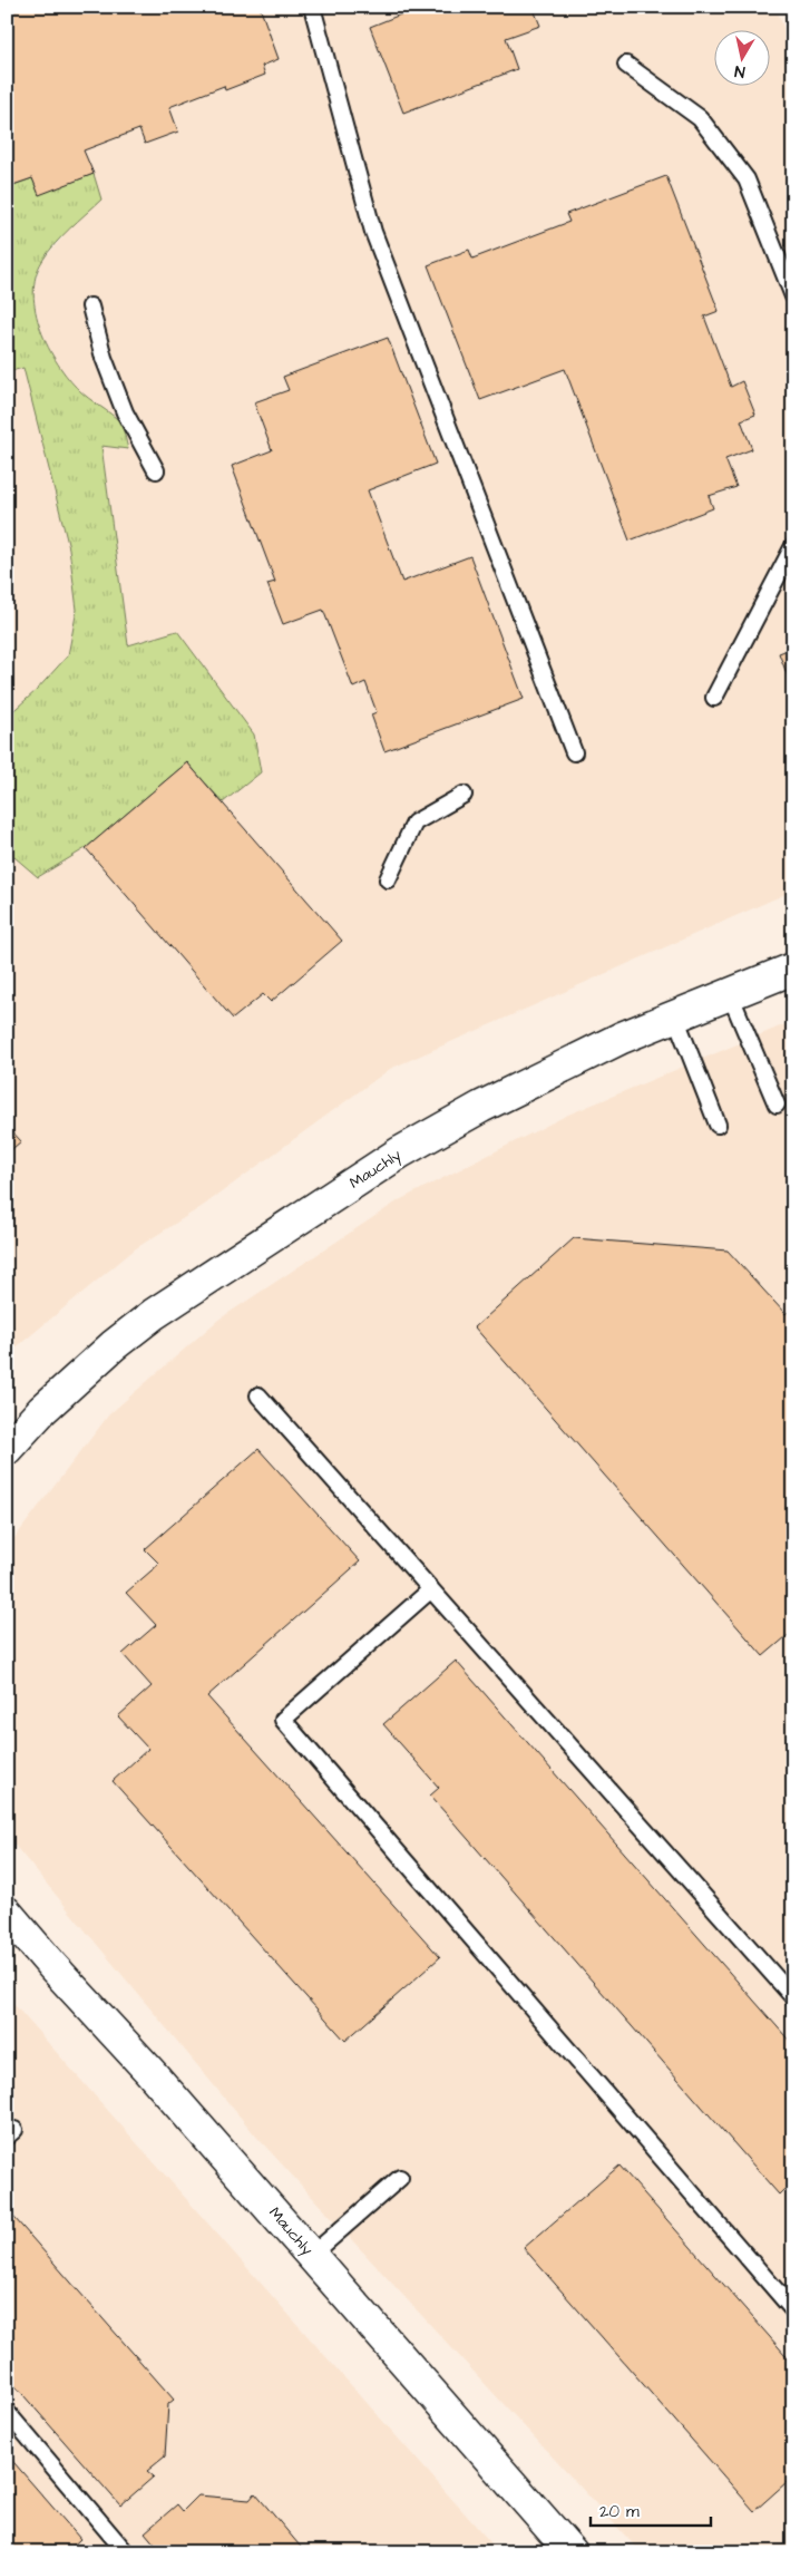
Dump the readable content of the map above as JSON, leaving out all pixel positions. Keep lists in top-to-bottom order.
{
  "streets": {
    "street": ["Mauchly"]
  },
  "scale_bar": "20 m",
  "north": "bottom"
}
